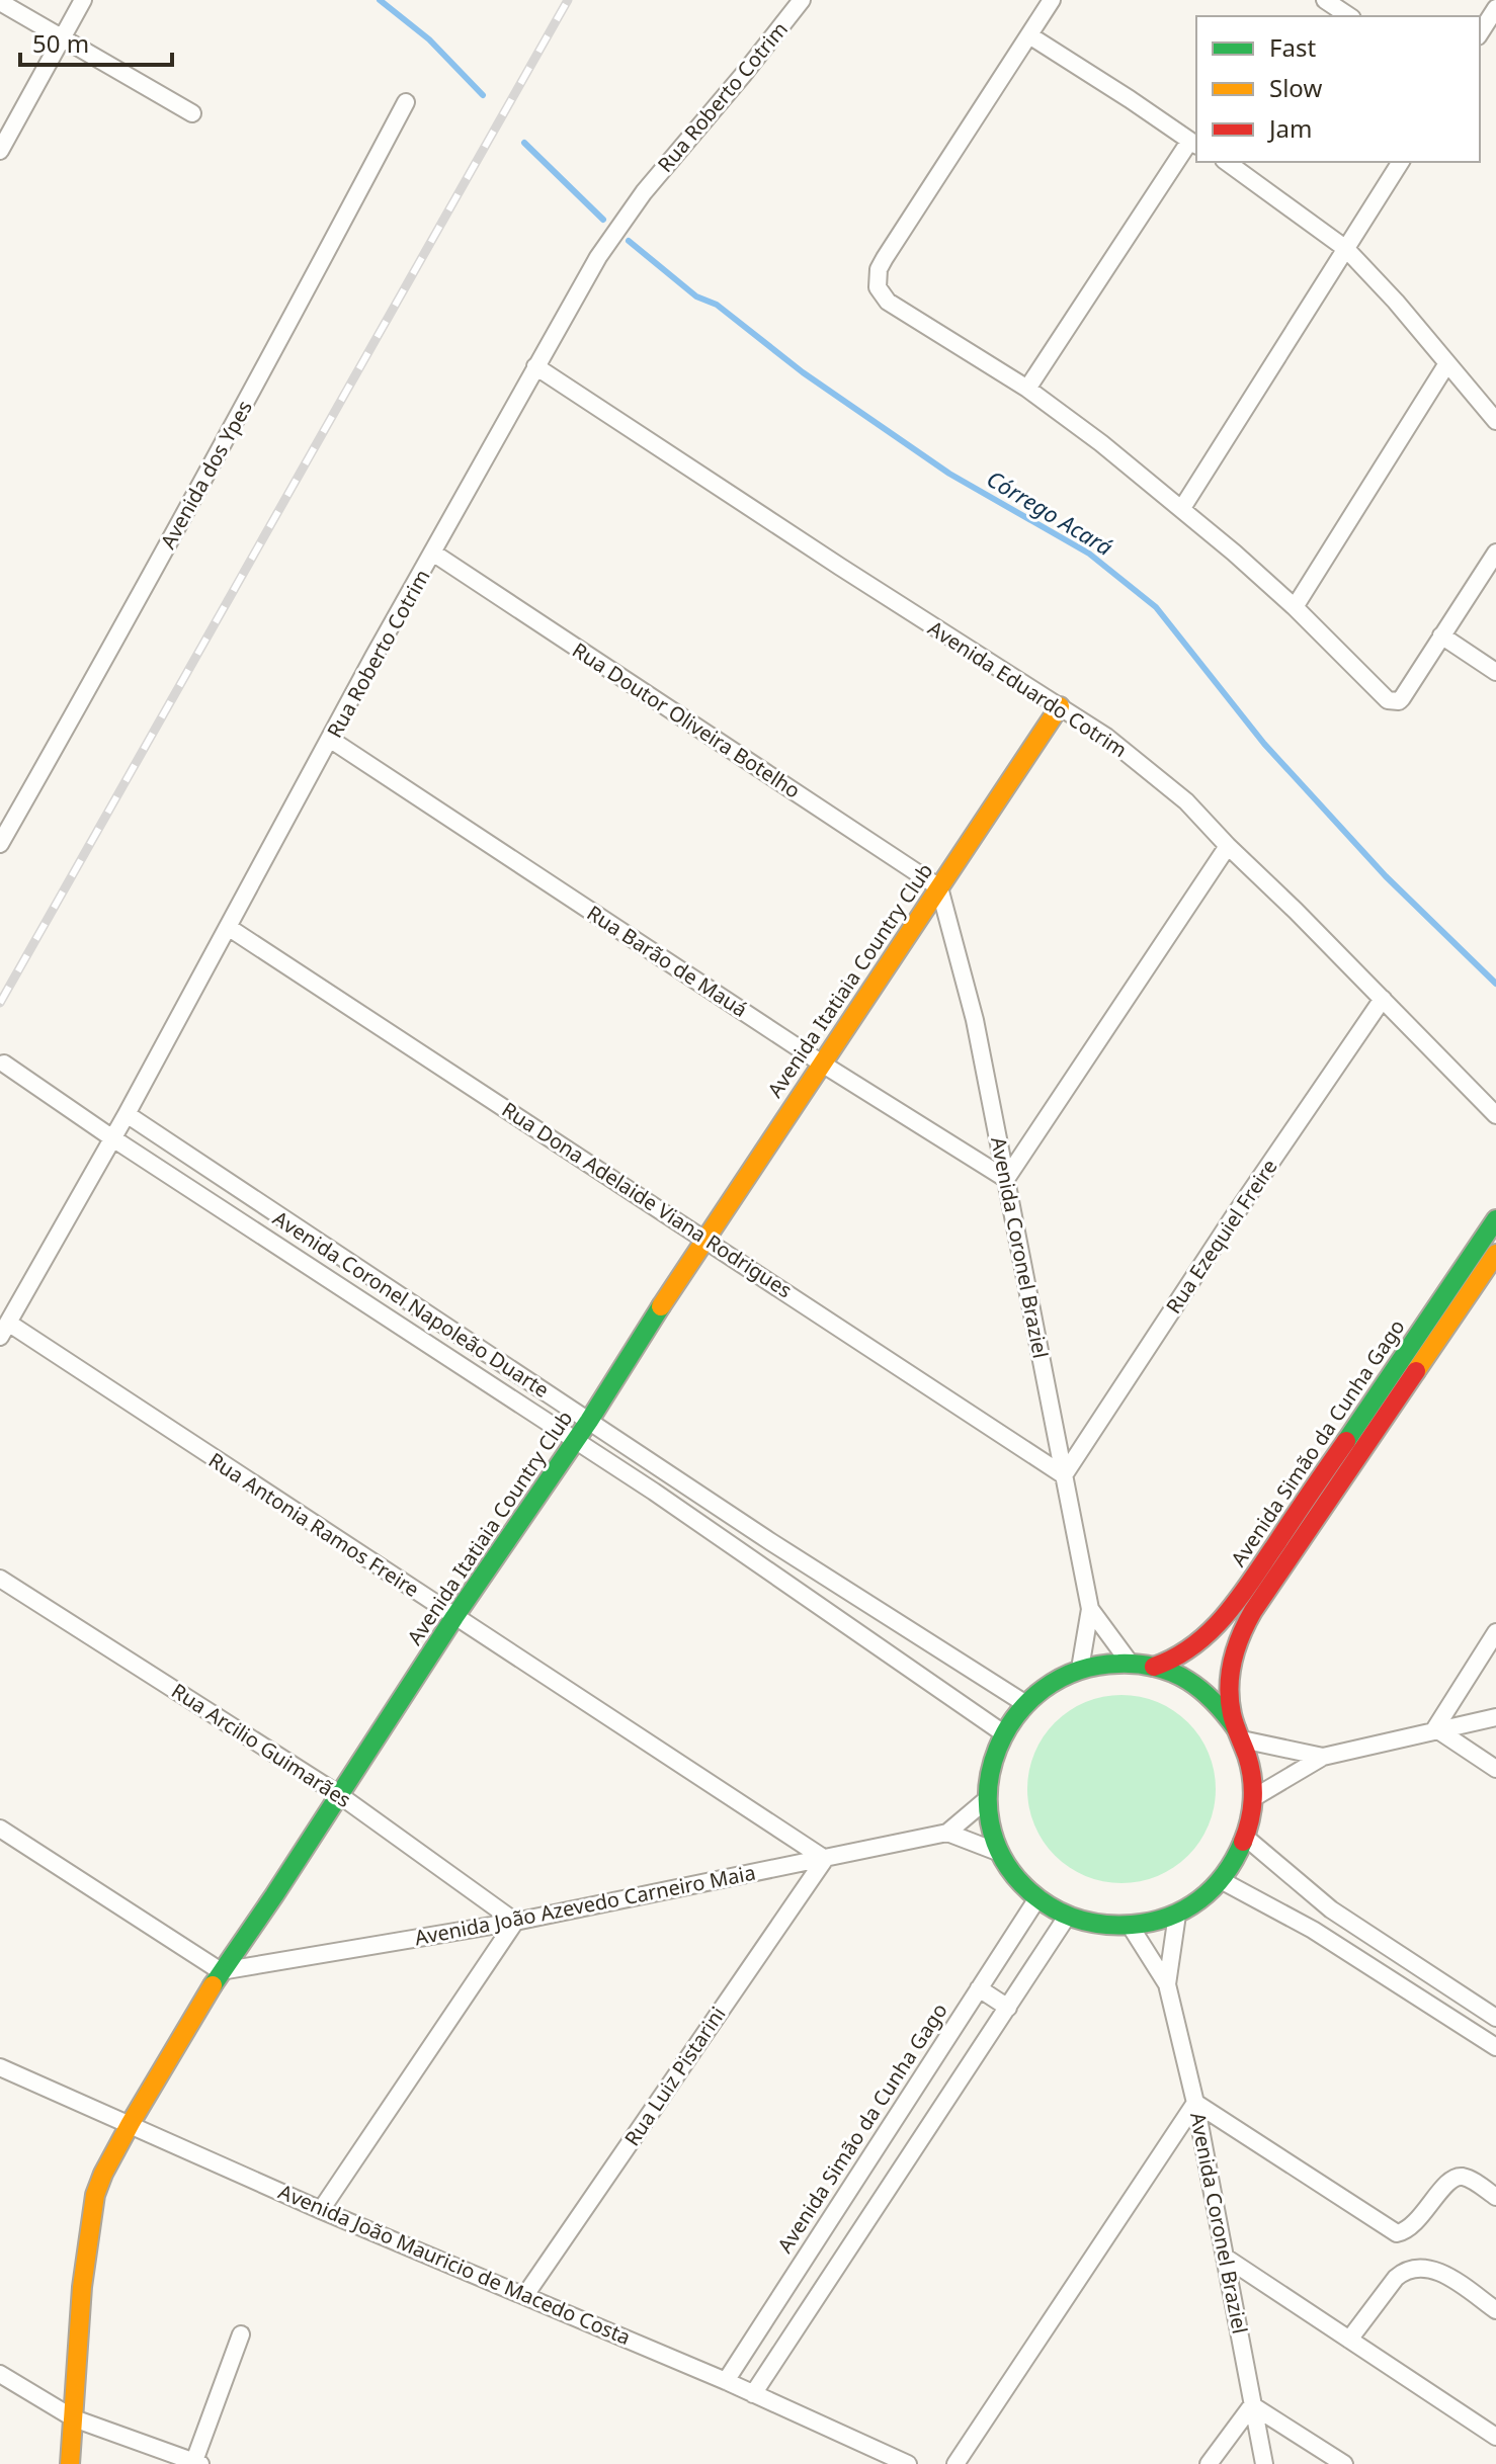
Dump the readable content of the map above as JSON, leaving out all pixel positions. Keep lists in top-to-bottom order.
{
  "streets": {
    "street": [
      "Rua Roberto Cotrim",
      "Avenida dos Ypes",
      "Avenida Eduardo Cotrim",
      "Rua Doutor Oliveira Botelho",
      "Rua Barão de Mauá",
      "Avenida Itatiaia Country Club",
      "Rua Dona Adelaide Viana Rodrigues",
      "Rua Ezequiel Freire",
      "Avenida Coronel Braziel",
      "Avenida Coronel Napoleão Duarte",
      "Avenida Simão da Cunha Gago",
      "Rua Antonia Ramos Freire",
      "Rua Arcilio Guimarães",
      "Avenida João Azevedo Carneiro Maia",
      "Rua Luiz Pistarini",
      "Avenida João Mauricio de Macedo Costa"
    ]
  },
  "crossings": [
    ["Rua Roberto Cotrim", "Avenida Eduardo Cotrim"],
    ["Rua Roberto Cotrim", "Rua Doutor Oliveira Botelho"],
    ["Rua Roberto Cotrim", "Rua Barão de Mauá"],
    ["Rua Roberto Cotrim", "Rua Dona Adelaide Viana Rodrigues"],
    ["Rua Roberto Cotrim", "Avenida Coronel Napoleão Duarte"],
    ["Rua Roberto Cotrim", "Rua Antonia Ramos Freire"],
    ["Avenida Eduardo Cotrim", "Avenida Itatiaia Country Club"],
    ["Avenida Eduardo Cotrim", "Rua Ezequiel Freire"],
    ["Rua Doutor Oliveira Botelho", "Avenida Itatiaia Country Club"],
    ["Rua Doutor Oliveira Botelho", "Avenida Coronel Braziel"],
    ["Rua Barão de Mauá", "Avenida Itatiaia Country Club"],
    ["Rua Barão de Mauá", "Avenida Coronel Braziel"],
    ["Avenida Itatiaia Country Club", "Rua Dona Adelaide Viana Rodrigues"],
    ["Avenida Itatiaia Country Club", "Avenida Coronel Braziel"],
    ["Avenida Itatiaia Country Club", "Avenida Coronel Napoleão Duarte"],
    ["Avenida Itatiaia Country Club", "Rua Antonia Ramos Freire"],
    ["Avenida Itatiaia Country Club", "Rua Arcilio Guimarães"],
    ["Avenida Itatiaia Country Club", "Avenida João Azevedo Carneiro Maia"],
    ["Avenida Itatiaia Country Club", "Avenida João Mauricio de Macedo Costa"],
    ["Rua Dona Adelaide Viana Rodrigues", "Rua Ezequiel Freire"],
    ["Rua Dona Adelaide Viana Rodrigues", "Avenida Coronel Braziel"],
    ["Rua Ezequiel Freire", "Avenida Coronel Braziel"],
    ["Avenida Coronel Braziel", "Avenida Coronel Napoleão Duarte"],
    ["Avenida Coronel Braziel", "Avenida Simão da Cunha Gago"],
    ["Avenida Coronel Braziel", "Avenida João Azevedo Carneiro Maia"],
    ["Avenida Coronel Napoleão Duarte", "Avenida Simão da Cunha Gago"],
    ["Avenida Coronel Napoleão Duarte", "Avenida João Azevedo Carneiro Maia"],
    ["Avenida Simão da Cunha Gago", "Avenida João Azevedo Carneiro Maia"],
    ["Avenida Simão da Cunha Gago", "Avenida João Mauricio de Macedo Costa"],
    ["Rua Antonia Ramos Freire", "Avenida João Azevedo Carneiro Maia"],
    ["Rua Antonia Ramos Freire", "Rua Luiz Pistarini"],
    ["Rua Arcilio Guimarães", "Avenida João Azevedo Carneiro Maia"],
    ["Avenida João Azevedo Carneiro Maia", "Rua Luiz Pistarini"],
    ["Rua Luiz Pistarini", "Avenida João Mauricio de Macedo Costa"]
  ],
  "water": ["Córrego Acará"],
  "legend": ["Fast", "Slow", "Jam"],
  "scale_bar": "50 m"
}
